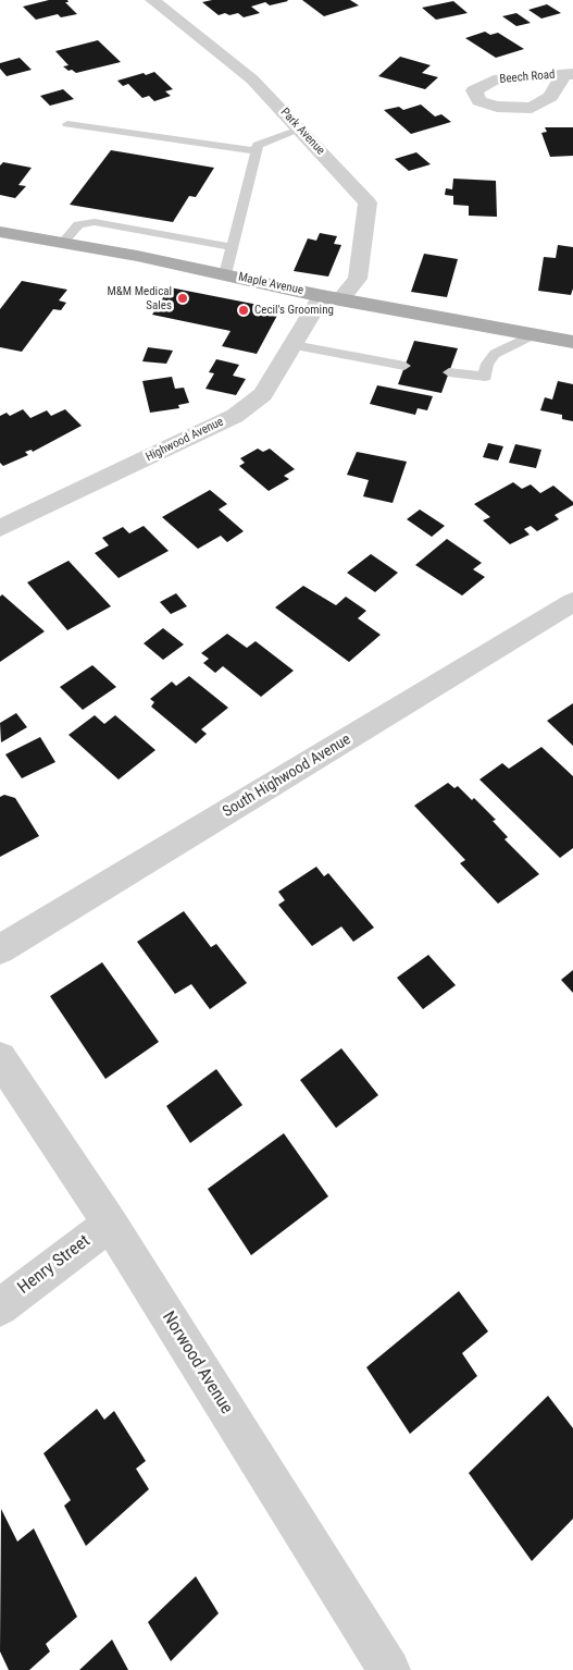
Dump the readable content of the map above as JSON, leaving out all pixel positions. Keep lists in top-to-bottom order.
{
  "streets": {
    "main road": ["Maple Avenue"],
    "street": [
      "Park Avenue",
      "Highwood Avenue",
      "South Highwood Avenue",
      "Henry Street",
      "Norwood Avenue"
    ]
  },
  "crossings": [
    ["Park Avenue", "Maple Avenue"],
    ["Park Avenue", "Highwood Avenue"],
    ["Maple Avenue", "Highwood Avenue"],
    ["Henry Street", "Norwood Avenue"]
  ],
  "places": ["M&M Medical Sales", "Cecil's Grooming"]
}
